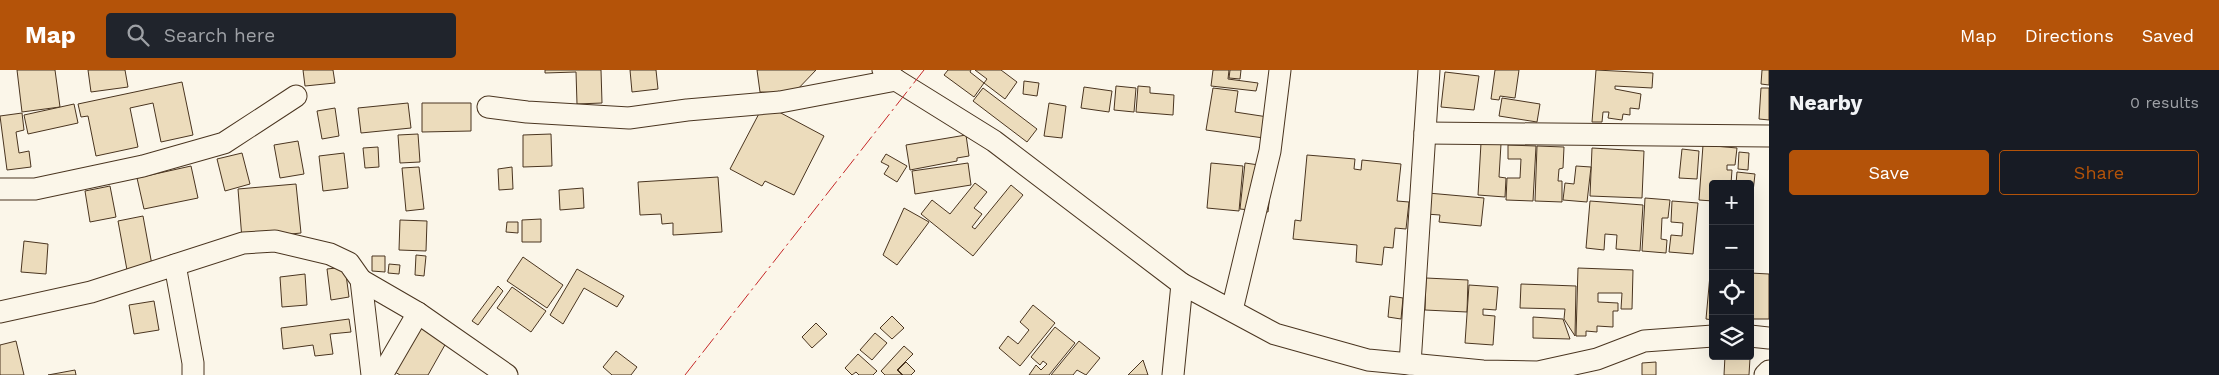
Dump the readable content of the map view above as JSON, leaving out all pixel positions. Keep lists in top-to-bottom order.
{
  "page": {
    "header": "Map",
    "search": "Search here",
    "nav": ["Map", "Directions", "Saved"],
    "heading": ["Nearby", "0 results"],
    "buttons": ["Save", "Share"],
    "map_buttons": ["+", "−"]
  }
}
